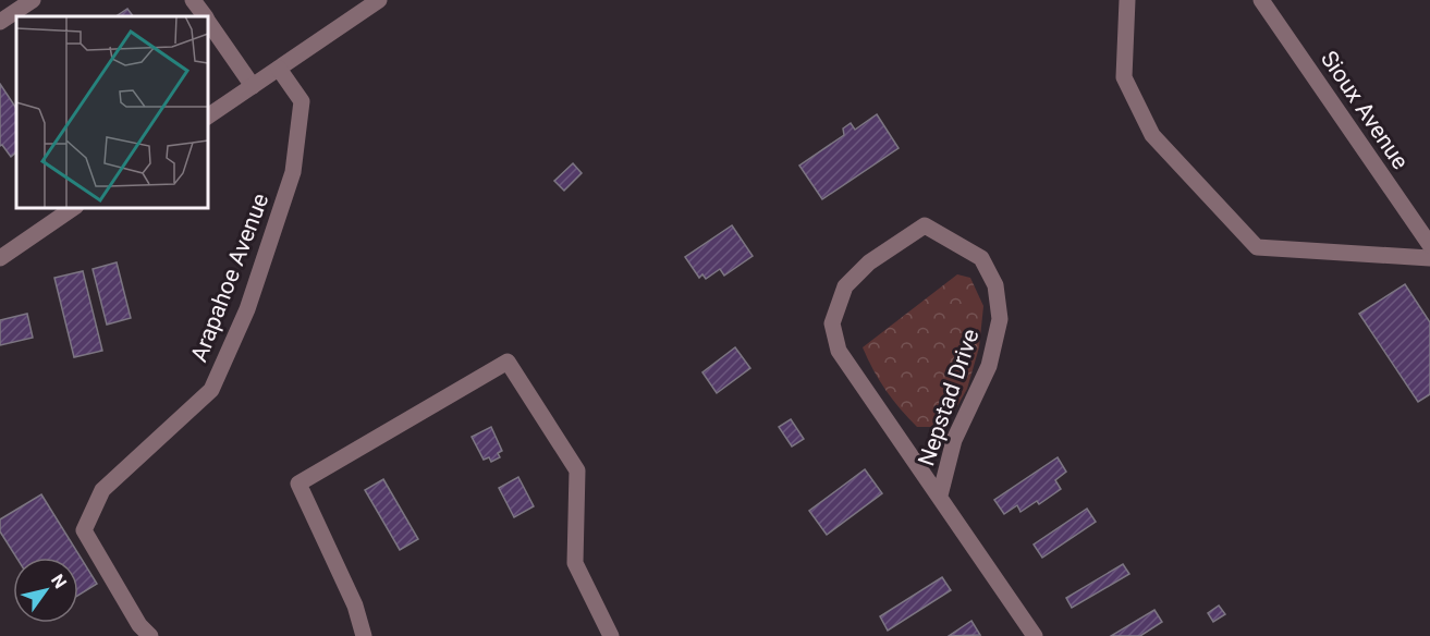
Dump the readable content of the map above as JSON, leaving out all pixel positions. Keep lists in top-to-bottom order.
{
  "streets": {
    "street": ["Sioux Avenue", "Arapahoe Avenue", "Nepstad Drive"]
  },
  "north": "top right"
}
